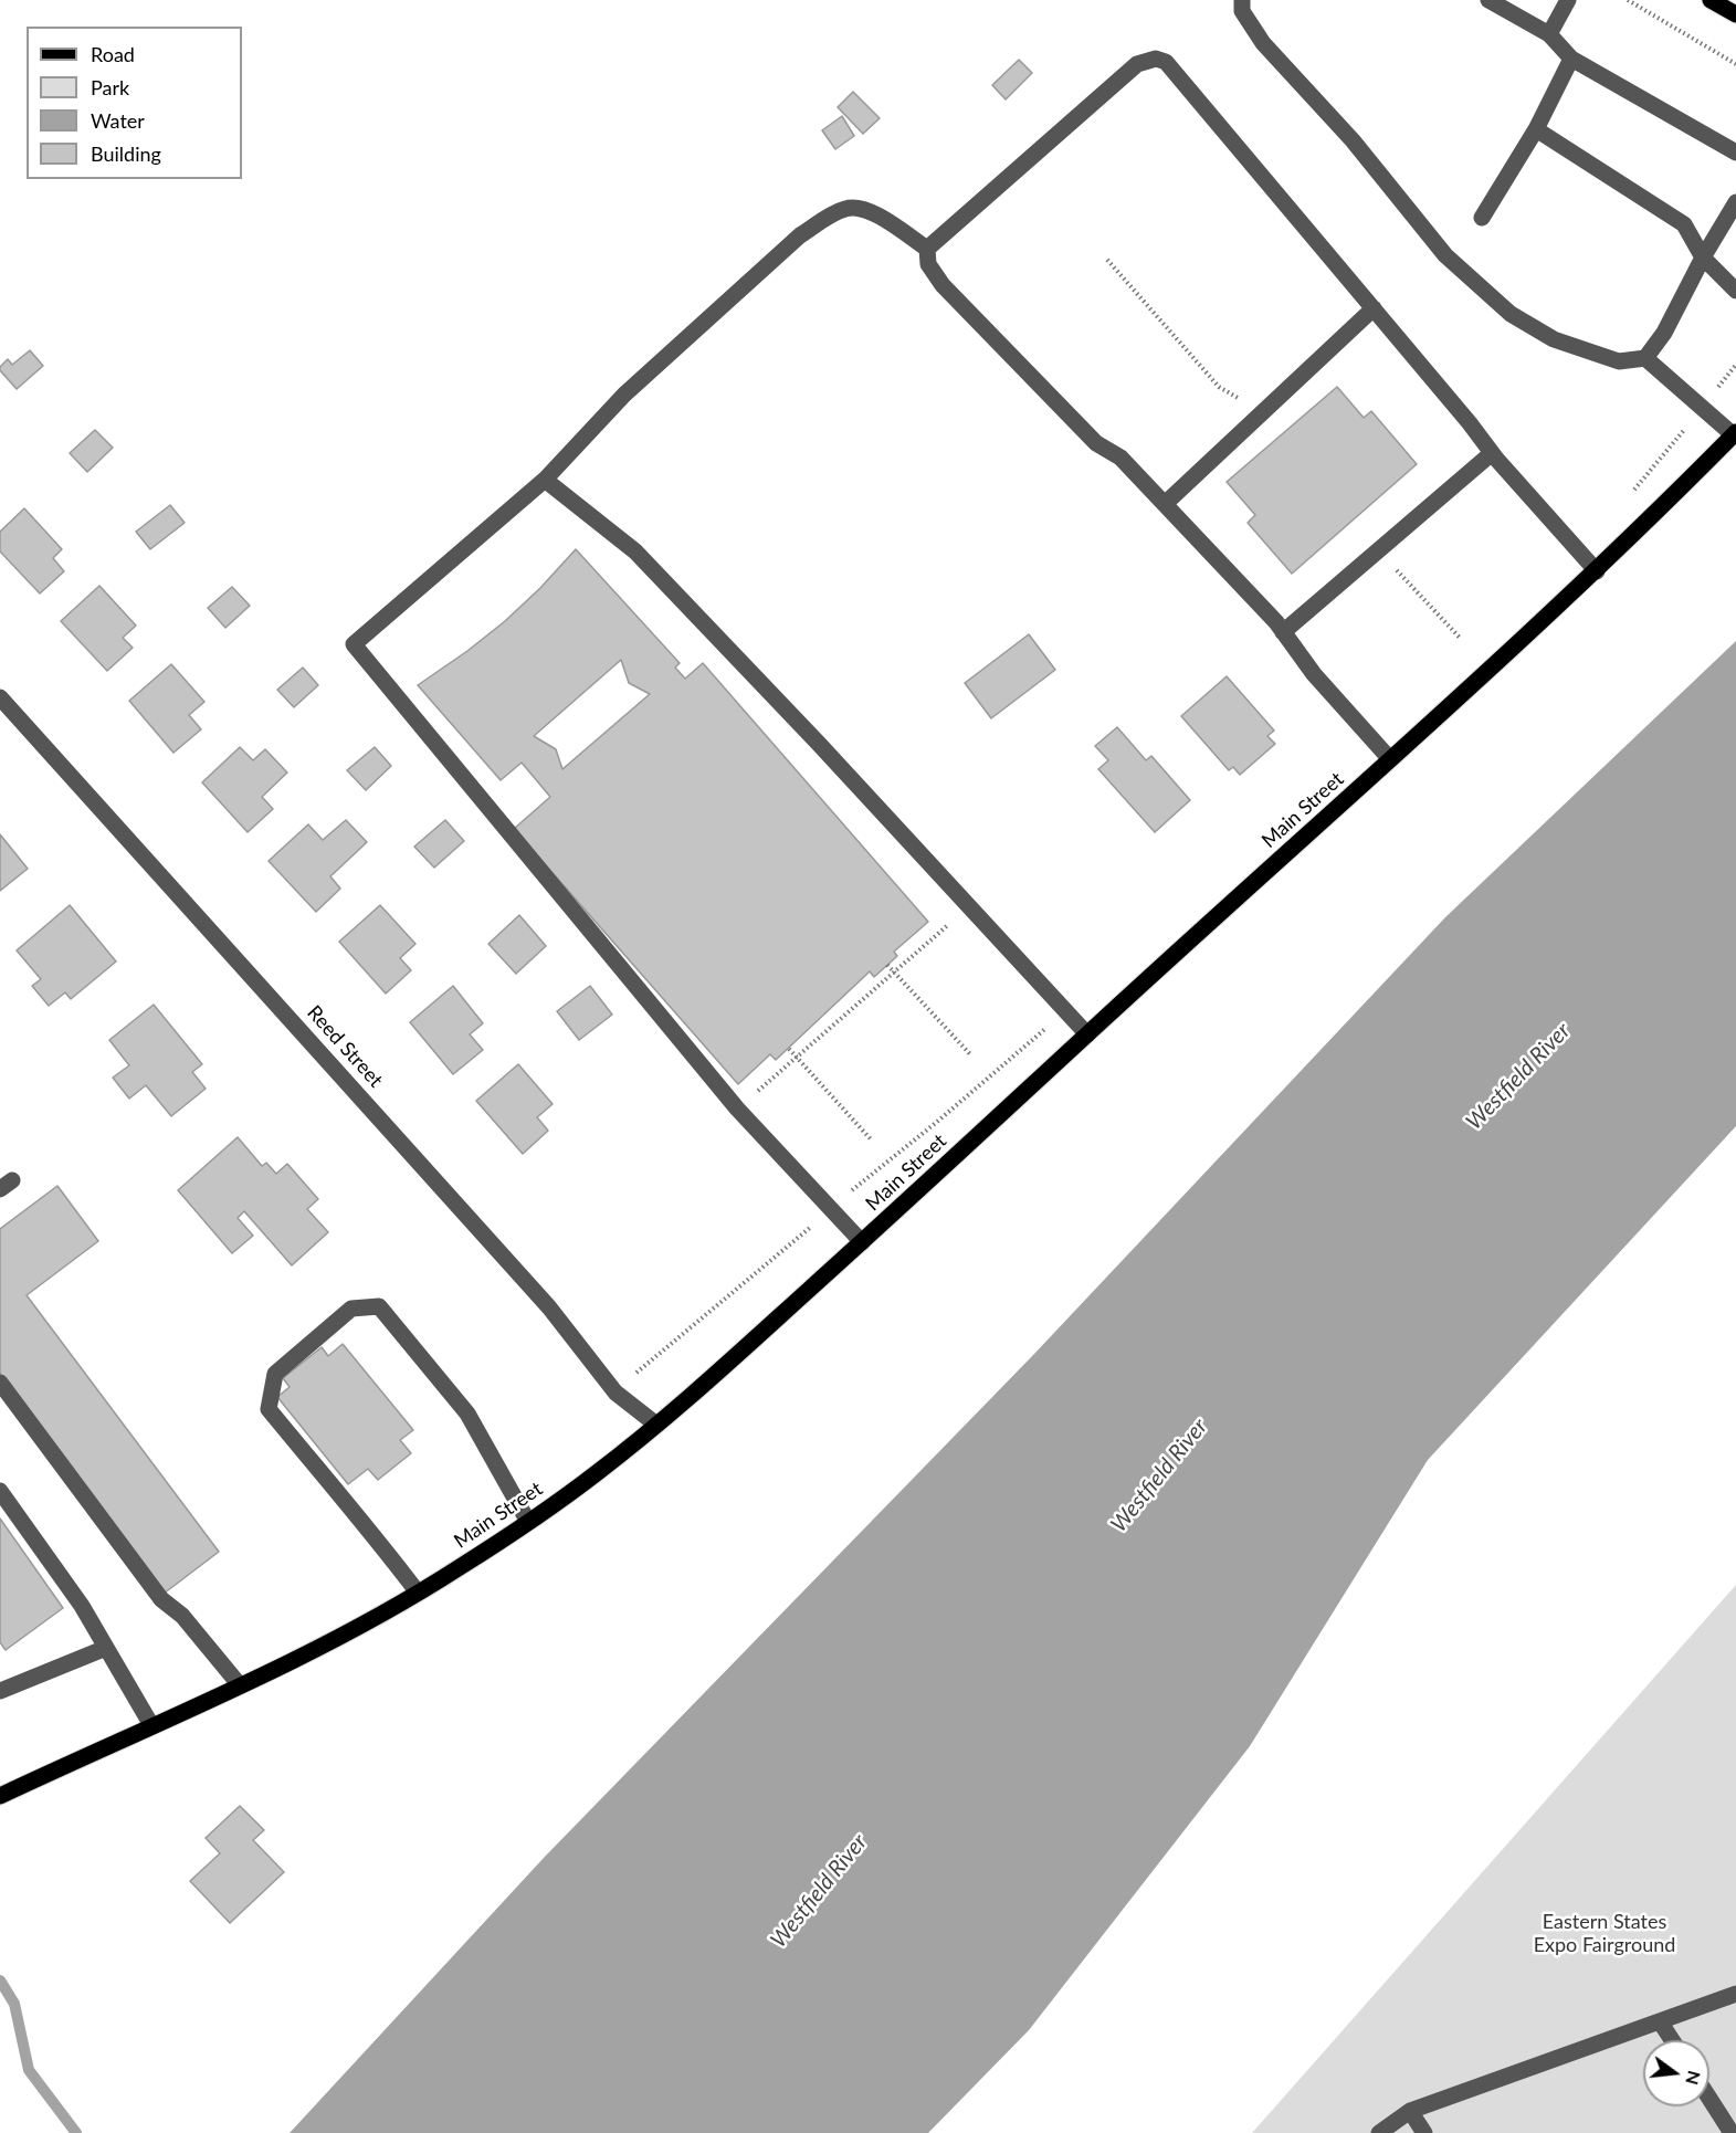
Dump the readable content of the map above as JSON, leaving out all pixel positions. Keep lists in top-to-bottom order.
{
  "streets": {
    "main road": ["Main Street"],
    "street": ["Reed Street"]
  },
  "crossings": [
    ["Main Street", "Reed Street"]
  ],
  "water": ["Westfield River"],
  "parks": ["Eastern States Expo Fairground"],
  "legend": [
    "Road",
    "Park",
    "Water",
    "Building"
  ],
  "north": "right"
}
